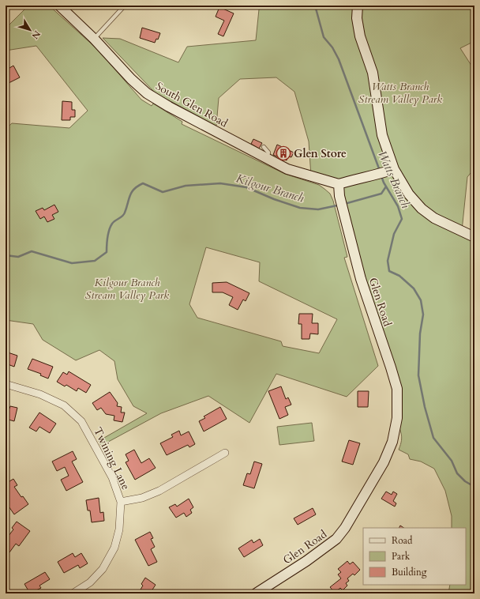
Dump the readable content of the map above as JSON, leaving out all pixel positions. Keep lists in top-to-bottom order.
{
  "streets": {
    "main road": ["South Glen Road", "Glen Road"],
    "street": ["Twining Lane"]
  },
  "crossings": [
    ["South Glen Road", "Glen Road"]
  ],
  "water": ["Watts Branch", "Kilgour Branch"],
  "parks": ["Watts Branch Stream Valley Park", "Kilgour Branch Stream Valley Park"],
  "places": {
    "building": ["Glen Store"]
  },
  "legend": ["Road", "Park", "Building"],
  "north": "bottom right"
}
